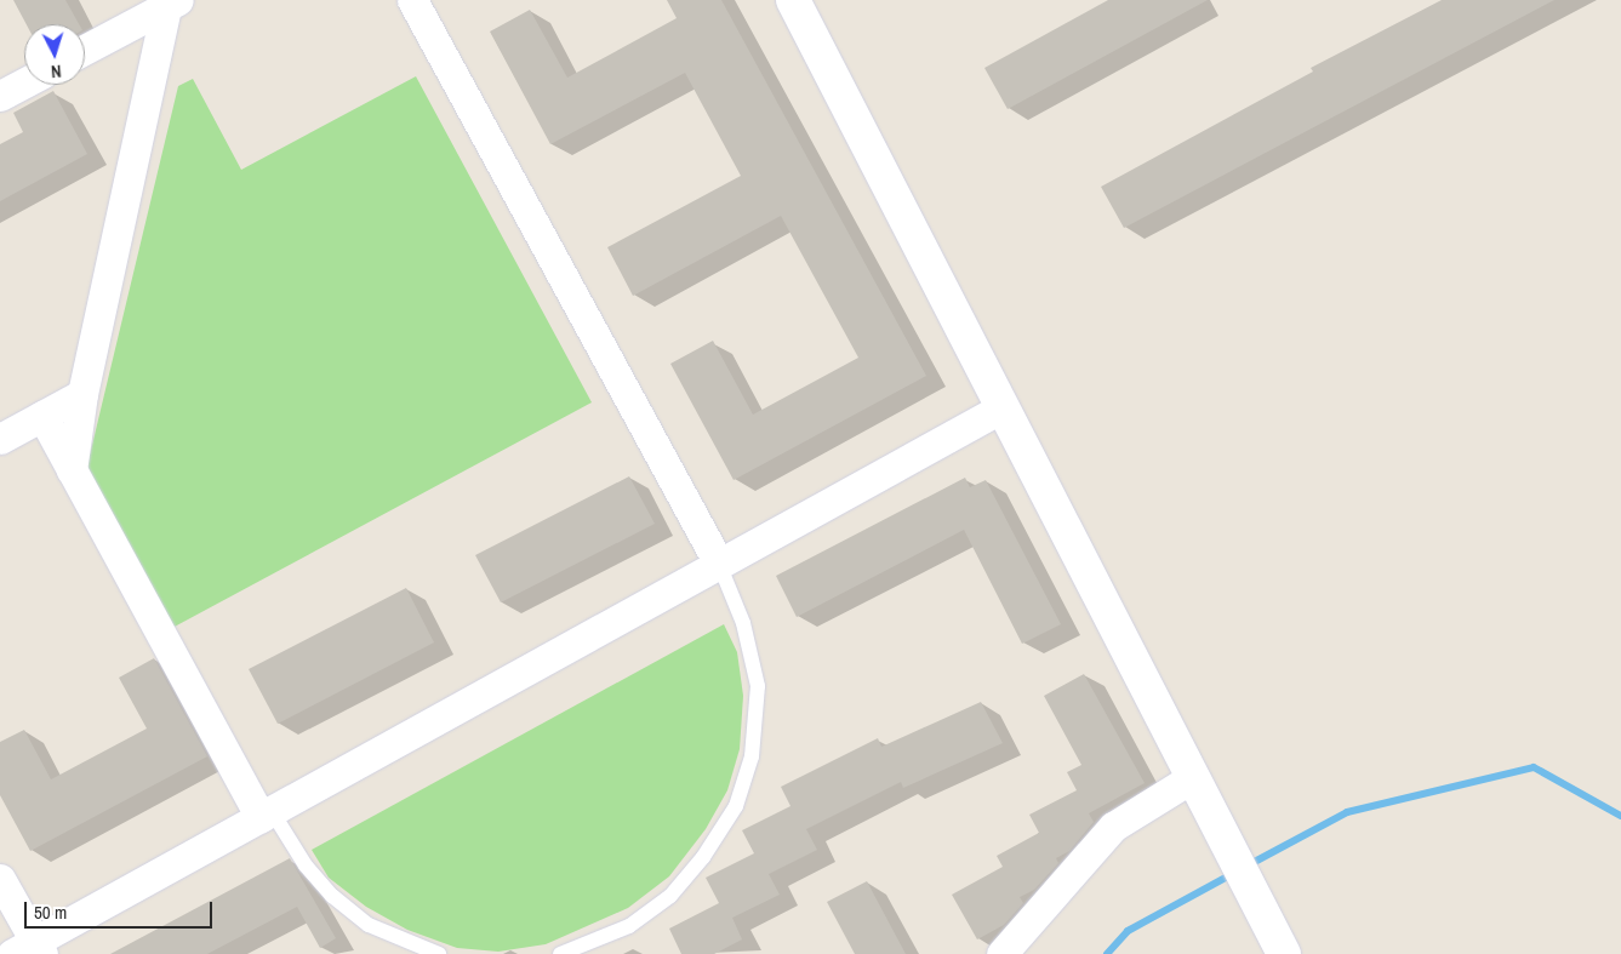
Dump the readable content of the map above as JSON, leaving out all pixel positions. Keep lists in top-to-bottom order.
{
  "scale_bar": "50 m",
  "north": "bottom"
}
